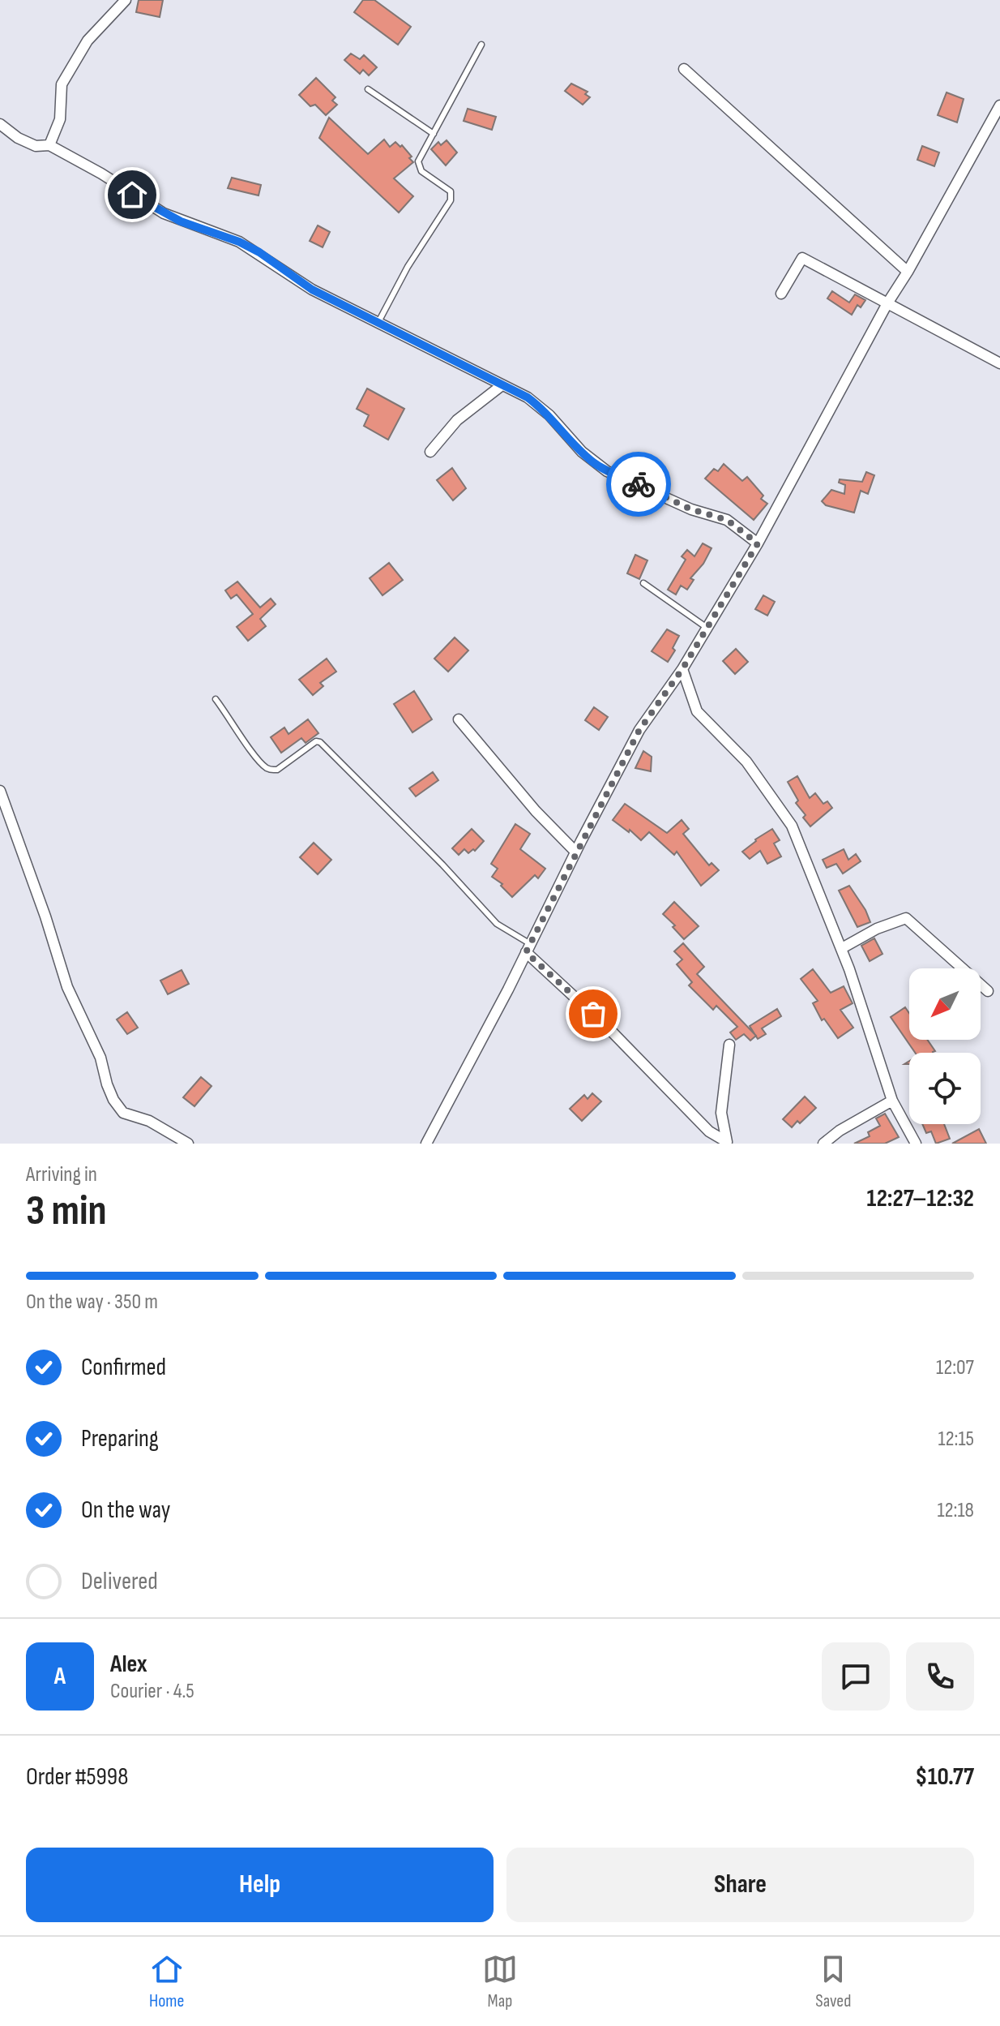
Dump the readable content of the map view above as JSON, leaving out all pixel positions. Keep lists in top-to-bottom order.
{
  "north": "bottom left",
  "page": {
    "heading": ["3 min", "Arriving in", "12:27–12:32"],
    "panel": [
      "Alex",
      "Courier · 4.5",
      "Order #5998",
      "$10.77"
    ],
    "bar": "On the way · 350 m",
    "list": [
      ["Confirmed", "12:07"],
      ["Preparing", "12:15"],
      ["On the way", "12:18"],
      "Delivered"
    ],
    "round": "A",
    "buttons": ["Help", "Share"],
    "tabs": ["Home", "Map", "Saved"]
  }
}
